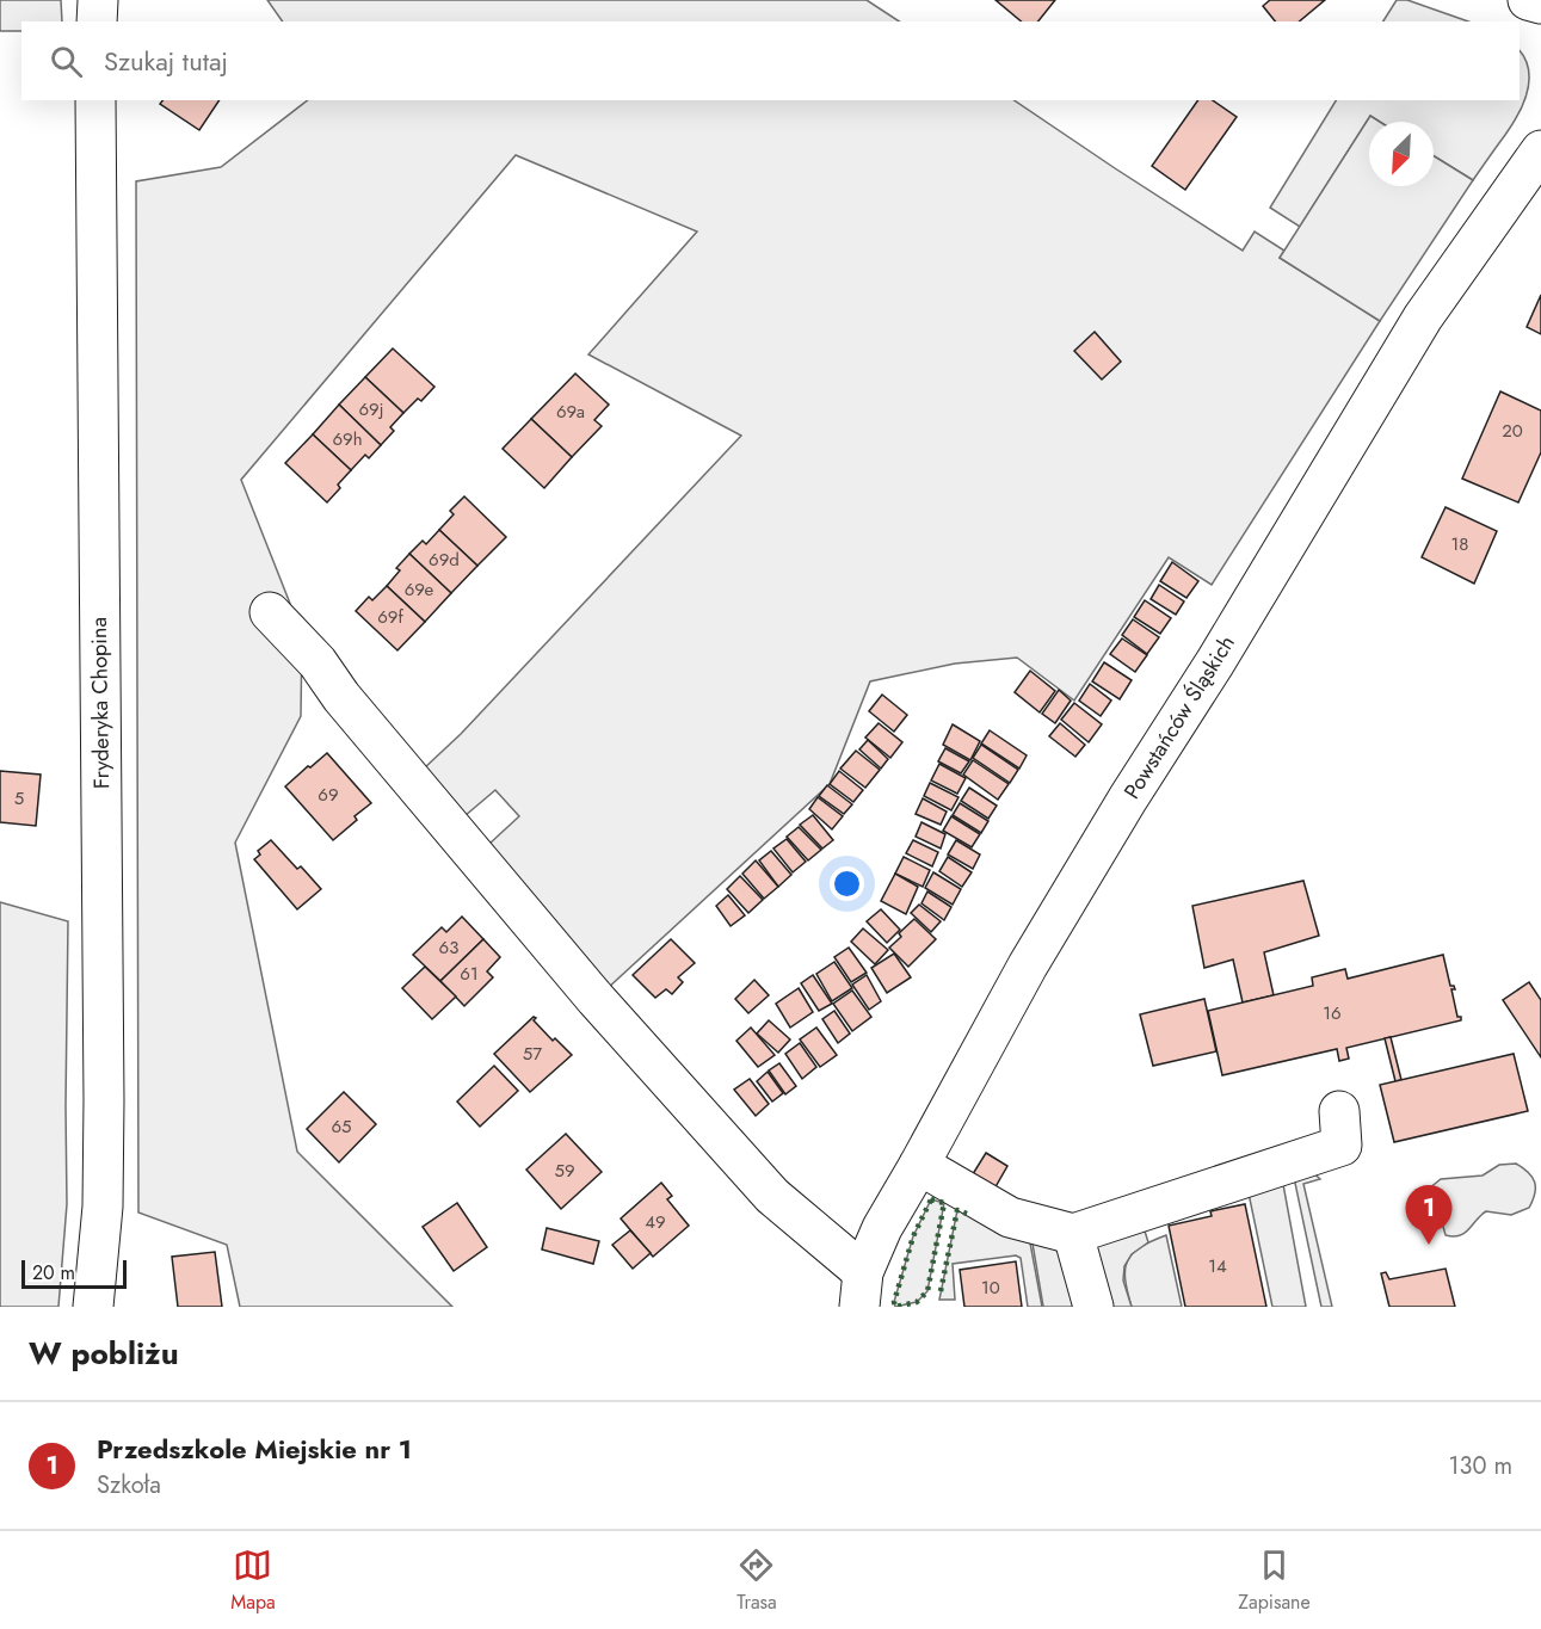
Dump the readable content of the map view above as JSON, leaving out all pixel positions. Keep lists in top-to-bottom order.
{
  "streets": {
    "street": ["Fryderyka Chopina", "Powstańców Śląskich"]
  },
  "house_numbers": [
    "69j",
    "69a",
    "20",
    "69h",
    "18",
    "69d",
    "69e",
    "69f",
    "69",
    "5",
    "63",
    "61",
    "16",
    "57",
    "65",
    "59",
    "49",
    "14",
    "10"
  ],
  "scale_bar": "20 m",
  "north": "bottom left",
  "page": {
    "search": "Szukaj tutaj",
    "pins": "1",
    "scale": "20 m",
    "heading": "W pobliżu",
    "list": [
      {
        "mark": "1",
        "name": "Przedszkole Miejskie nr 1",
        "note": "Szkoła",
        "value": "130 m"
      }
    ],
    "nav": ["Mapa", "Trasa", "Zapisane"]
  }
}
